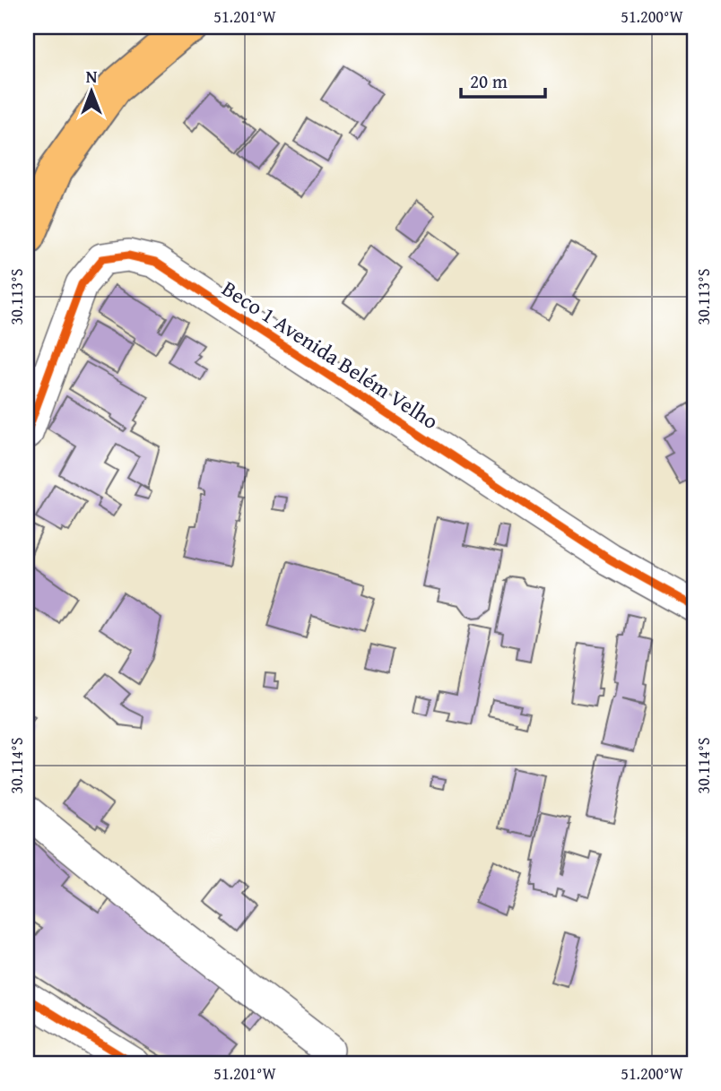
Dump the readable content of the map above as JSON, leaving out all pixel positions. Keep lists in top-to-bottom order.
{
  "streets": {
    "street": ["Beco 1 Avenida Belém Velho"]
  },
  "scale_bar": "20 m",
  "north": "top",
  "coordinates": [
    "51.201°W",
    "51.200°W",
    "30.113°S",
    "30.114°S"
  ]
}
